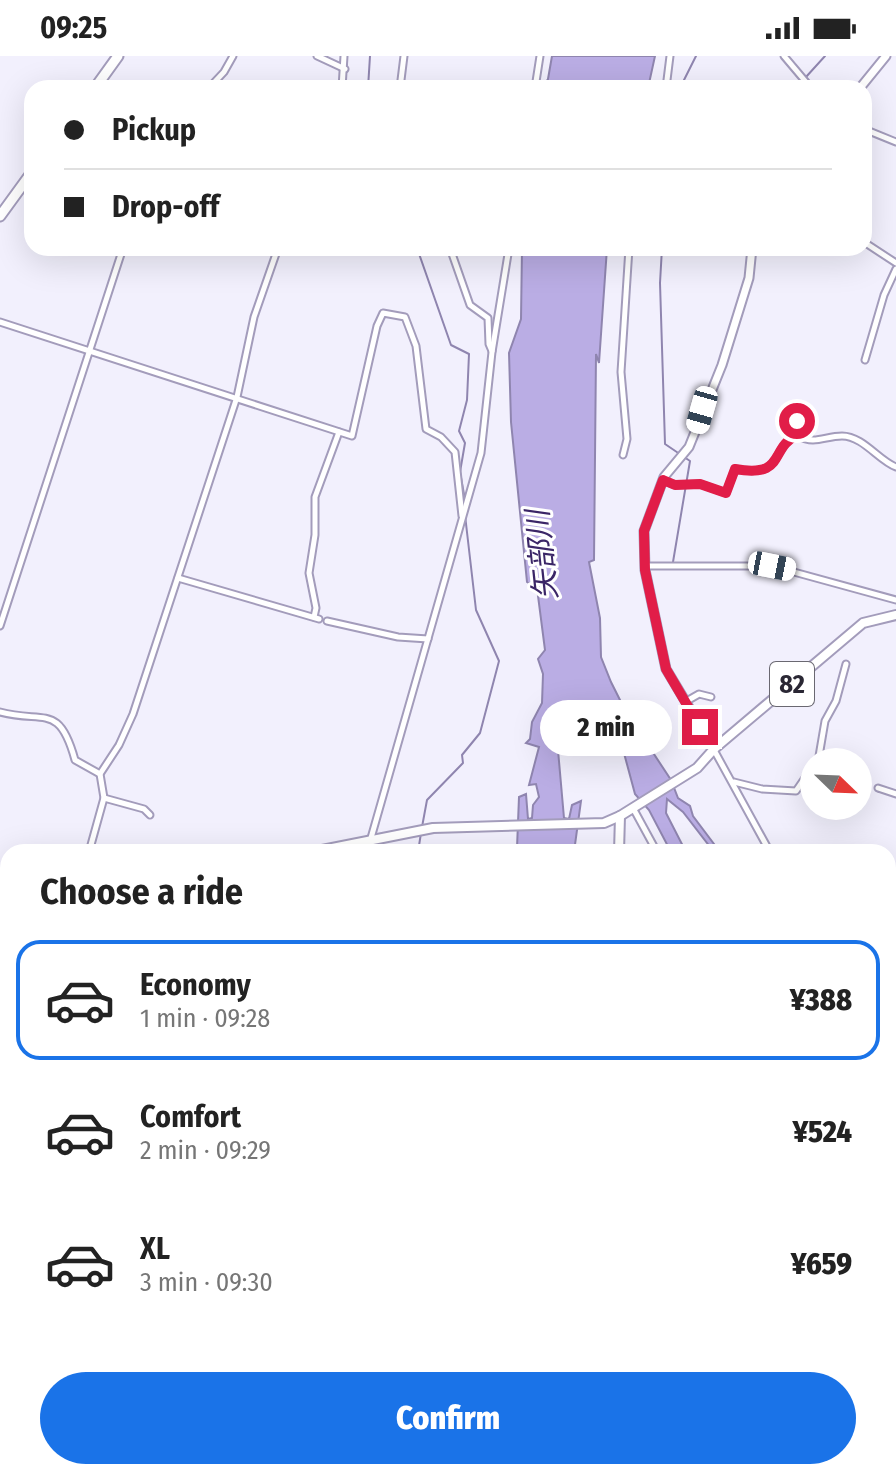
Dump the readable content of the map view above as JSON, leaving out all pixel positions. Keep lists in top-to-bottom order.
{
  "streets": {
    "main road": ["82"]
  },
  "water": ["矢部川"],
  "north": "bottom right",
  "page": {
    "status": "09:25",
    "banner": ["Pickup", "Drop-off"],
    "bubble": "2 min",
    "heading": "Choose a ride",
    "list": [
      {
        "name": "Economy",
        "note": "1 min · 09:28",
        "value": "¥388"
      },
      {
        "name": "Comfort",
        "note": "2 min · 09:29",
        "value": "¥524"
      },
      {
        "name": "XL",
        "note": "3 min · 09:30",
        "value": "¥659"
      }
    ],
    "buttons": "Confirm"
  }
}
